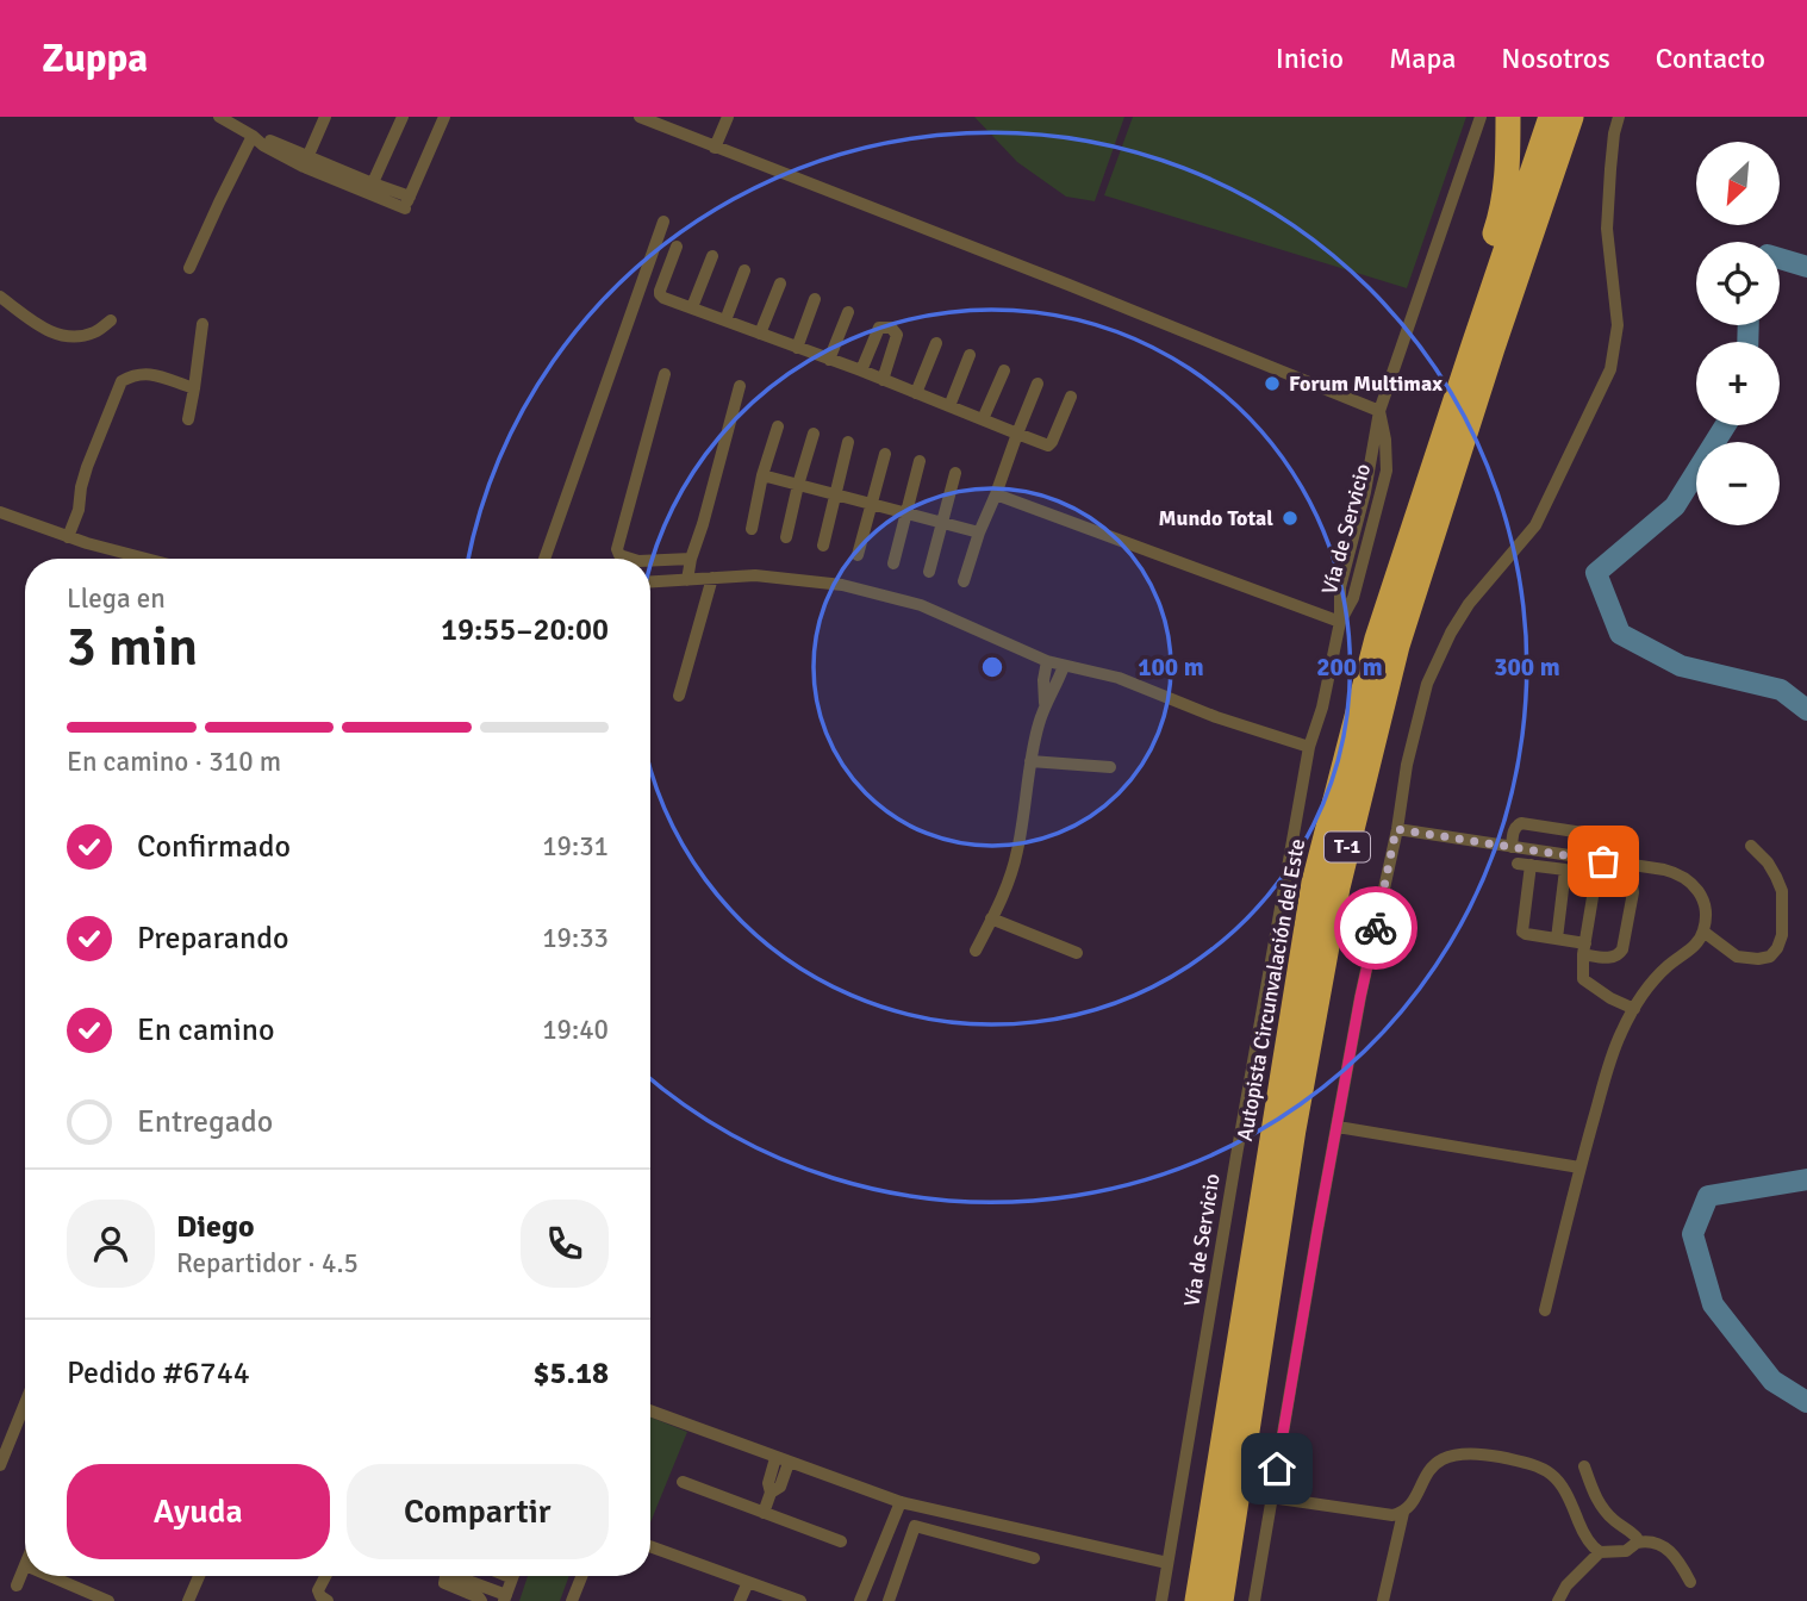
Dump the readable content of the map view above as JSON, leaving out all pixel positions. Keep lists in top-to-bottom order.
{
  "streets": {
    "highway": ["T-1", "Autopista Circunvalación del Este"],
    "street": ["Vía de Servicio"]
  },
  "places": ["Forum Multimax", "Mundo Total"],
  "north": "bottom left",
  "page": {
    "header": "Zuppa",
    "nav": [
      "Inicio",
      "Mapa",
      "Nosotros",
      "Contacto"
    ],
    "map_buttons": ["+", "−"],
    "heading": ["3 min", "Llega en", "19:55–20:00"],
    "panel": [
      "Diego",
      "Repartidor · 4.5",
      "Pedido #6744",
      "$5.18"
    ],
    "bar": "En camino · 310 m",
    "list": [
      ["Confirmado", "19:31"],
      ["Preparando", "19:33"],
      ["En camino", "19:40"],
      "Entregado"
    ],
    "buttons": ["Ayuda", "Compartir"]
  },
  "rings": ["100 m", "200 m", "300 m"]
}
